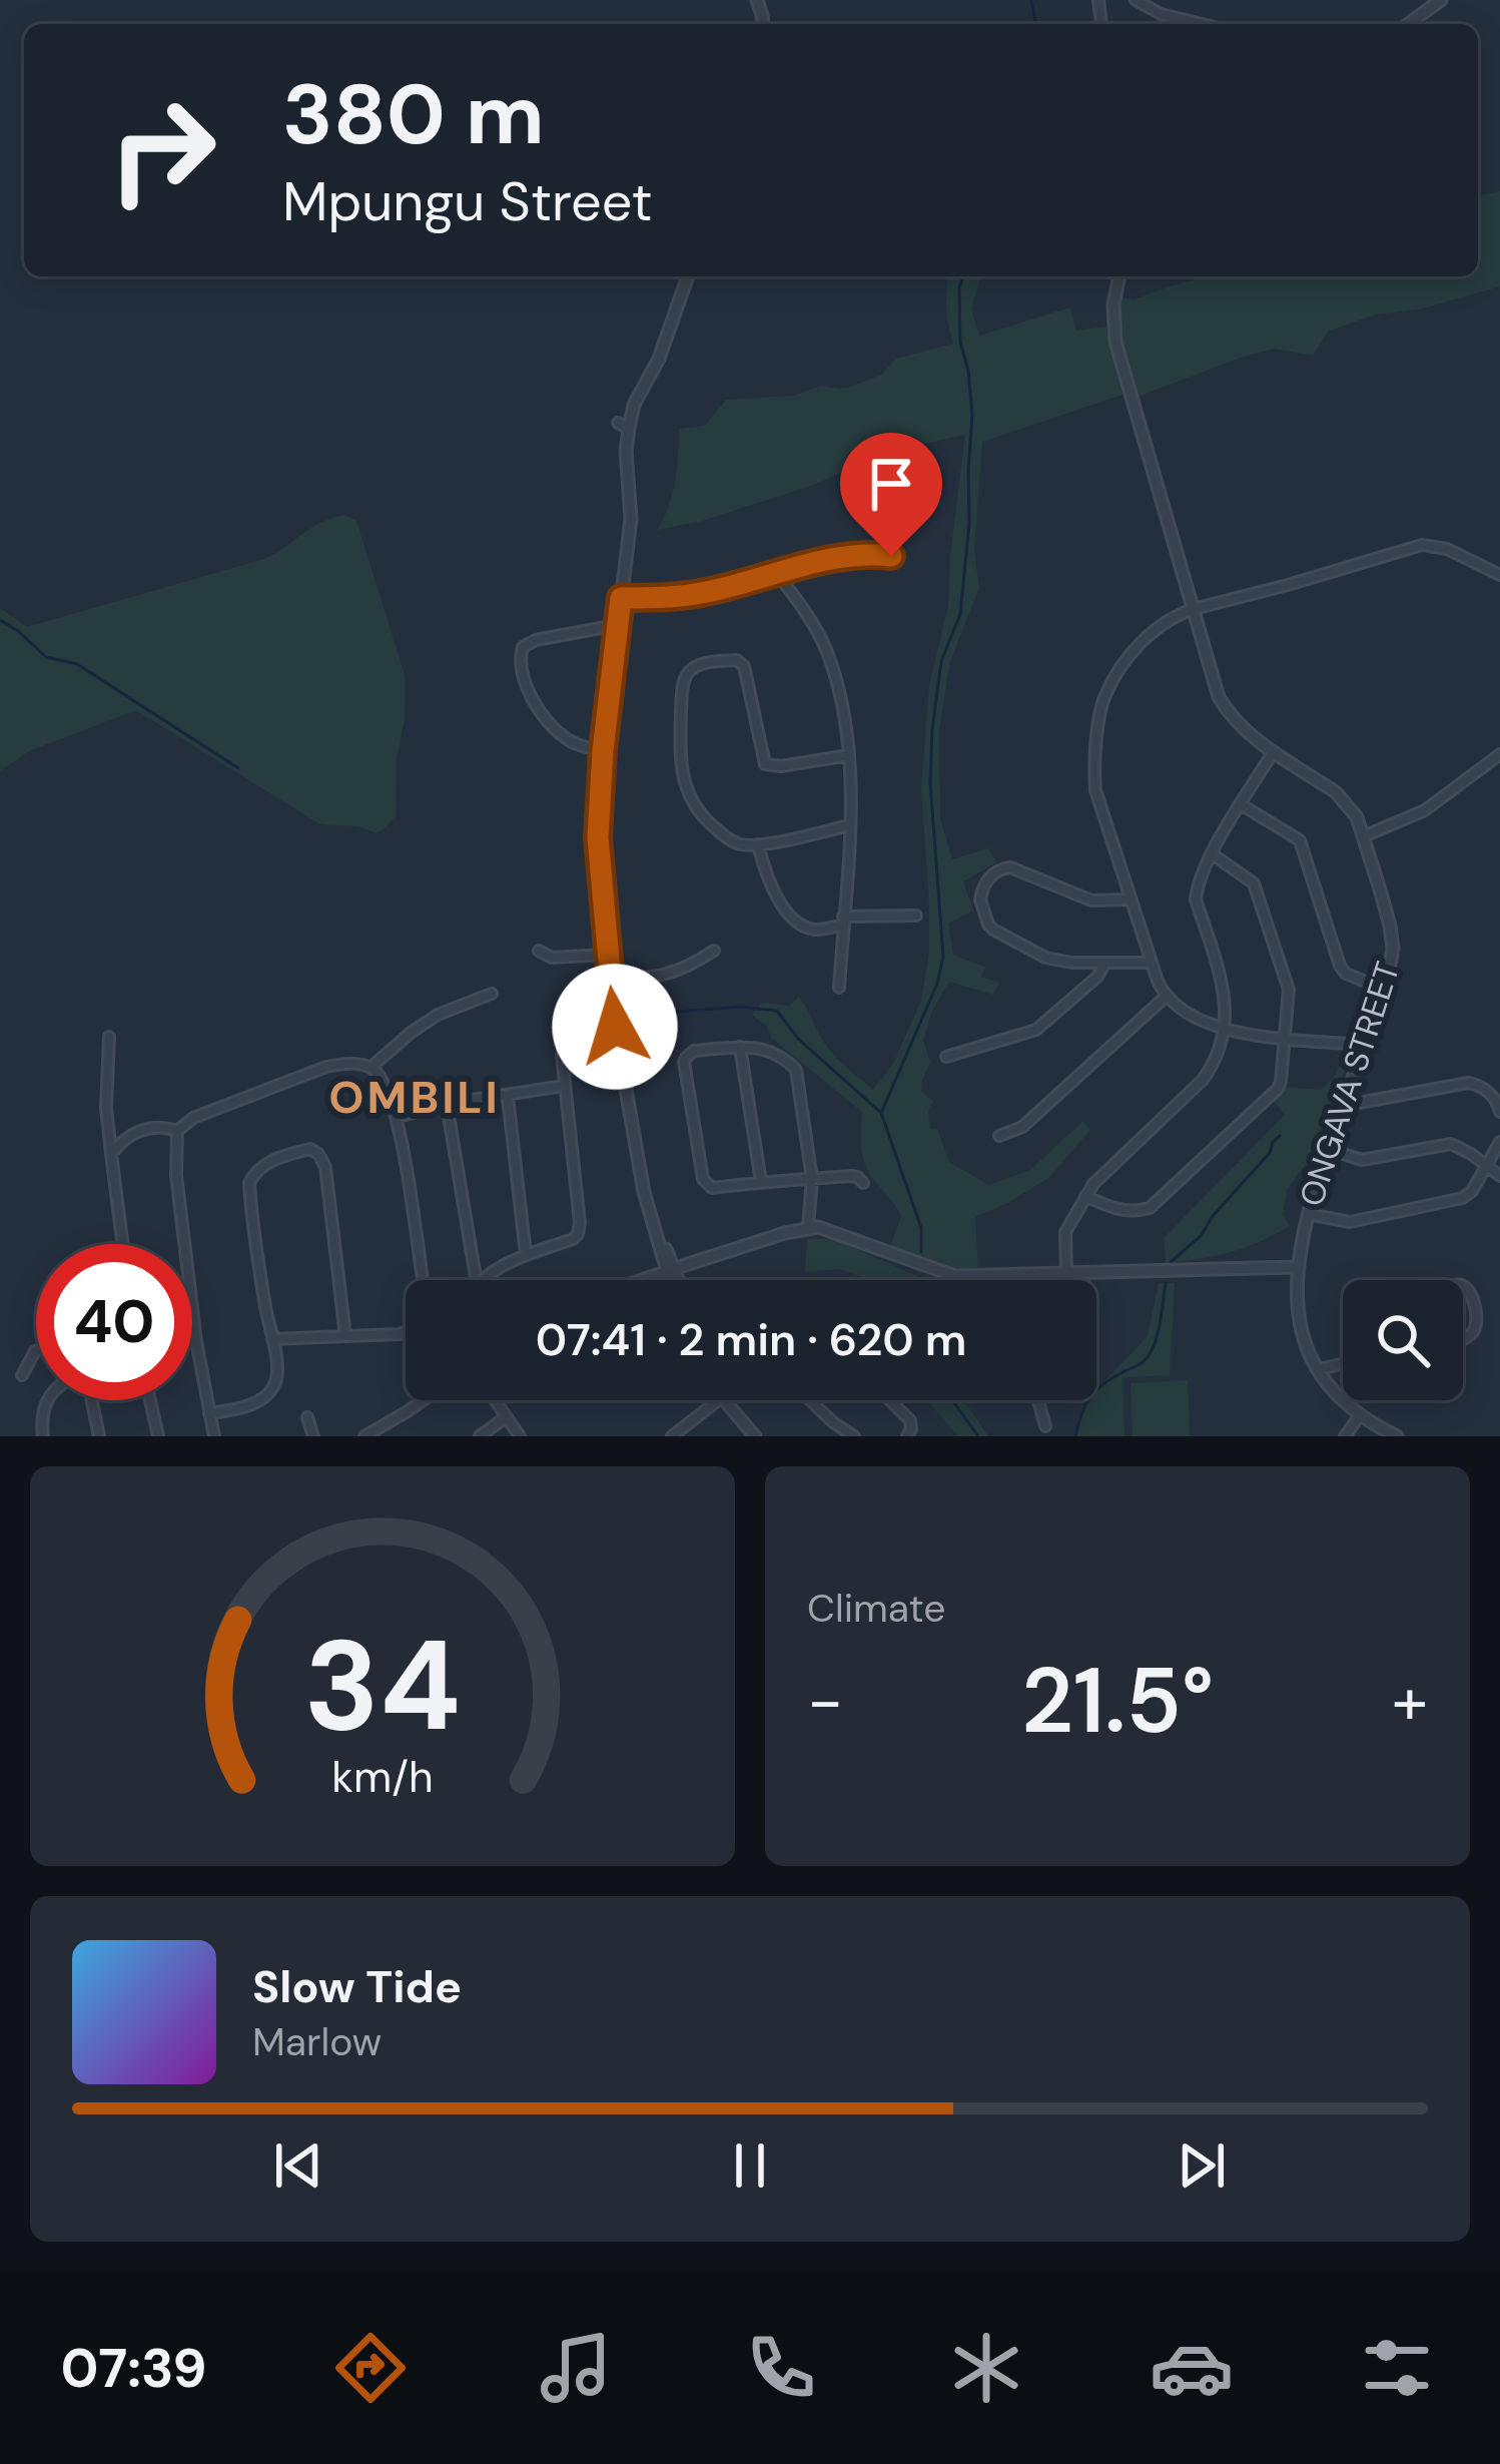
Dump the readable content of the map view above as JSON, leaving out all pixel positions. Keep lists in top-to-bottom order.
{
  "streets": {
    "street": ["ONGAVA STREET"]
  },
  "districts": ["OMBILI"],
  "page": {
    "turn": ["380 m", "Mpungu Street"],
    "limit": "40",
    "trip": "07:41 · 2 min · 620 m",
    "tile": "Climate",
    "heat": ["−", "21.5°", "+"],
    "song": ["Slow Tide", "Marlow"],
    "tabs": "07:39",
    "gauge": ["34", "km/h"]
  }
}
